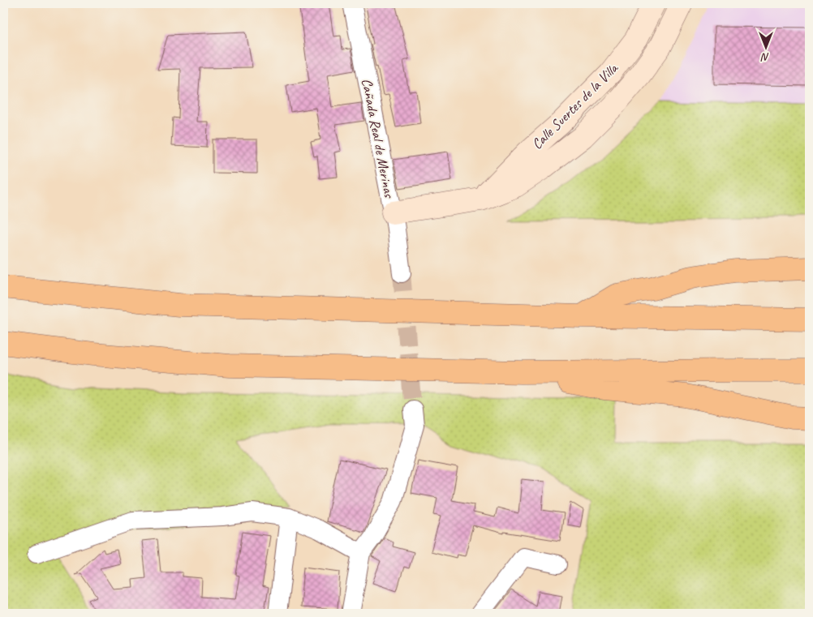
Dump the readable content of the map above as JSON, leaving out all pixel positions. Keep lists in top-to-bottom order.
{
  "streets": {
    "main road": ["Calle Suertes de la Villa"],
    "street": ["Cañada Real de Merinas"]
  },
  "crossings": [
    ["Calle Suertes de la Villa", "Cañada Real de Merinas"]
  ],
  "north": "bottom"
}
